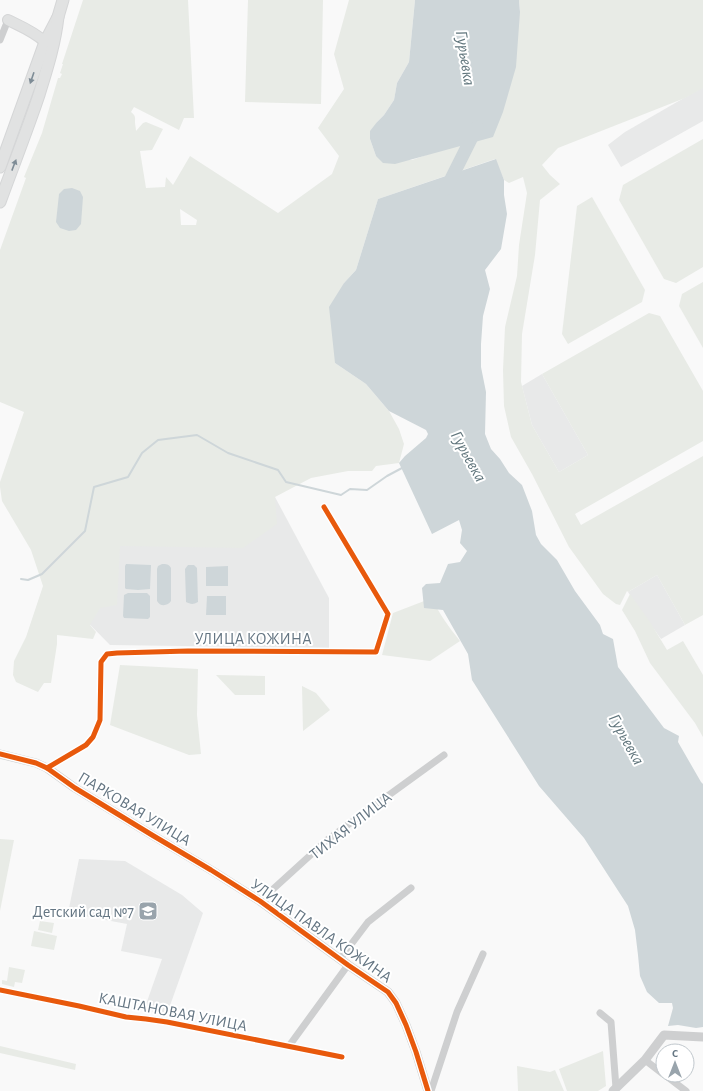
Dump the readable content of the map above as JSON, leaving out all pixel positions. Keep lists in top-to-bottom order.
{
  "streets": {
    "street": [
      "УЛИЦА КОЖИНА",
      "ПАРКОВАЯ УЛИЦА",
      "ТИХАЯ УЛИЦА",
      "УЛИЦА ПАВЛА КОЖИНА",
      "КАШТАНОВАЯ УЛИЦА"
    ]
  },
  "crossings": [
    ["УЛИЦА КОЖИНА", "ПАРКОВАЯ УЛИЦА"],
    ["ПАРКОВАЯ УЛИЦА", "УЛИЦА ПАВЛА КОЖИНА"],
    ["ТИХАЯ УЛИЦА", "УЛИЦА ПАВЛА КОЖИНА"]
  ],
  "water": ["Гурьевка"],
  "places": {
    "school or university": ["Детский сад №7"]
  },
  "north": "top"
}
